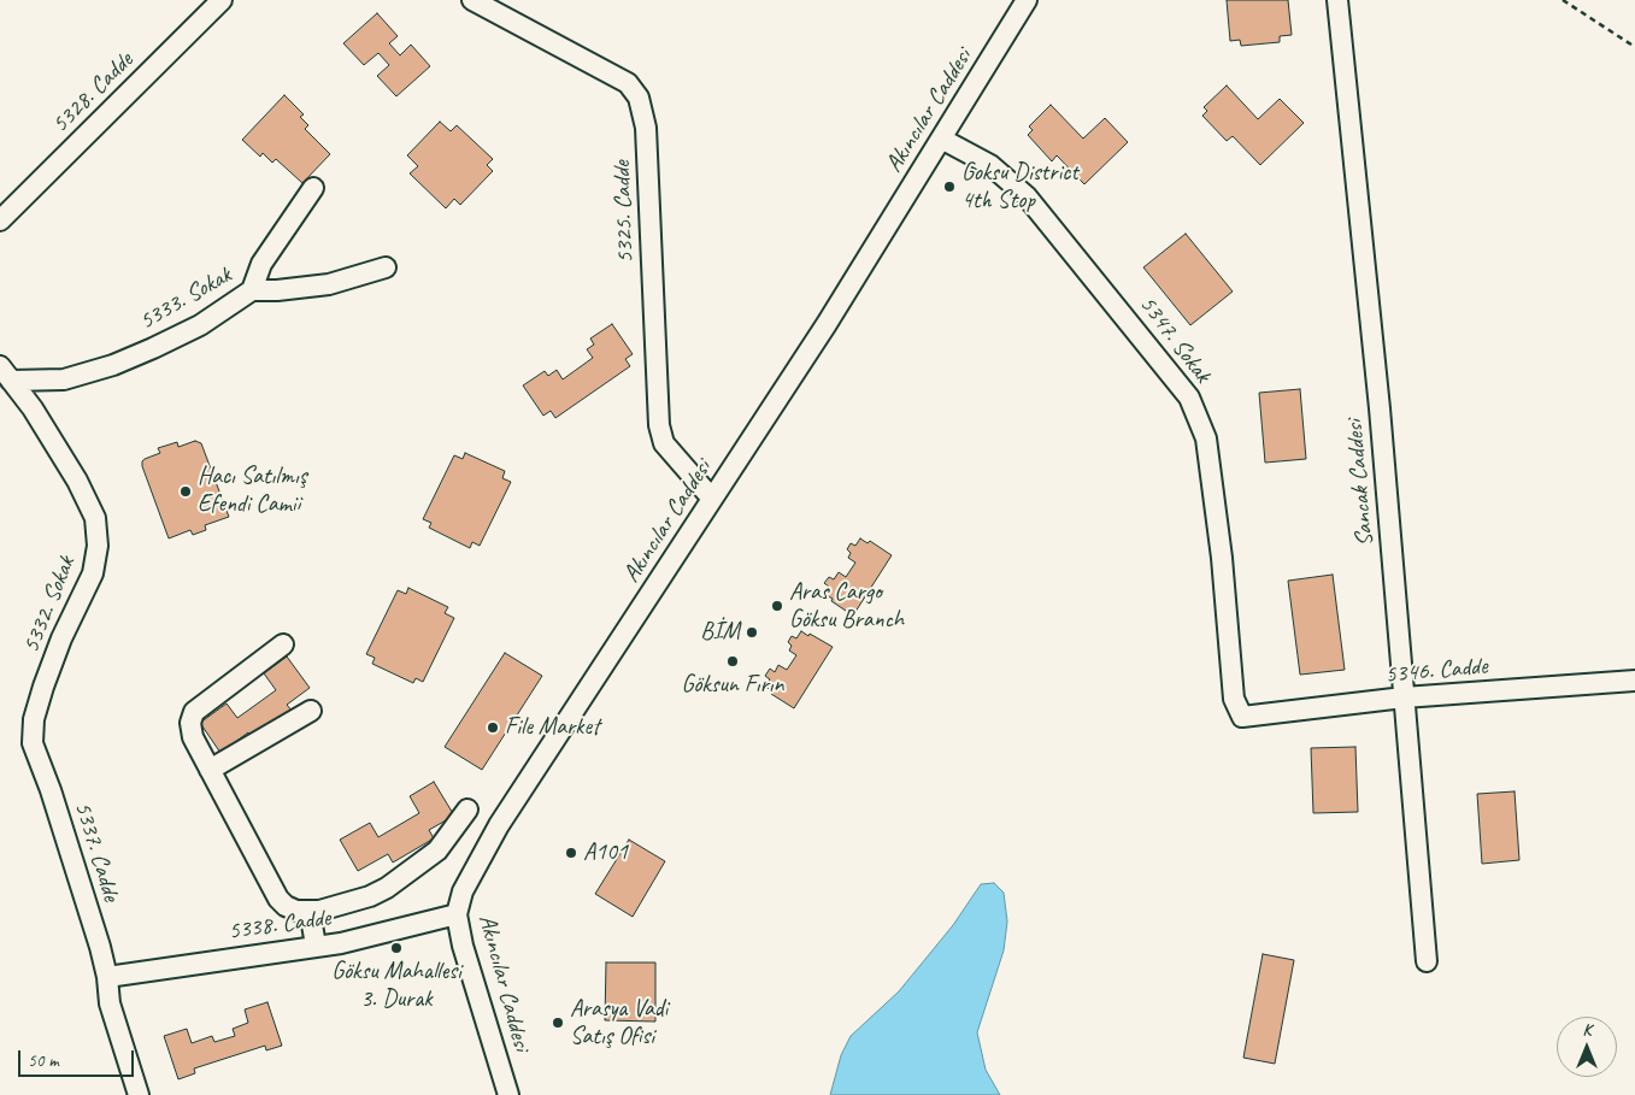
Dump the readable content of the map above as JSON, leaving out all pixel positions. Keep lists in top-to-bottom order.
{
  "streets": {
    "street": [
      "5328. Cadde",
      "Akıncılar Caddesi",
      "5325. Cadde",
      "5333. Sokak",
      "5347. Sokak",
      "Sancak Caddesi",
      "5332. Sokak",
      "5346. Cadde",
      "5337. Cadde",
      "5338. Cadde"
    ]
  },
  "crossings": [
    ["Akıncılar Caddesi", "5325. Cadde"],
    ["Akıncılar Caddesi", "5347. Sokak"],
    ["Akıncılar Caddesi", "5338. Cadde"],
    ["5333. Sokak", "5332. Sokak"],
    ["5347. Sokak", "5346. Cadde"],
    ["Sancak Caddesi", "5346. Cadde"],
    ["5332. Sokak", "5337. Cadde"],
    ["5337. Cadde", "5338. Cadde"]
  ],
  "places": [
    "Goksu District 4th Stop",
    "Hacı Satılmış Efendi Camii",
    "Aras Cargo Göksu Branch",
    "BİM",
    "Göksun Fırın",
    "File Market",
    "A101",
    "Göksu Mahallesi 3. Durak",
    "Arasya Vadi Satış Ofisi"
  ],
  "scale_bar": "50 m",
  "north": "top"
}
